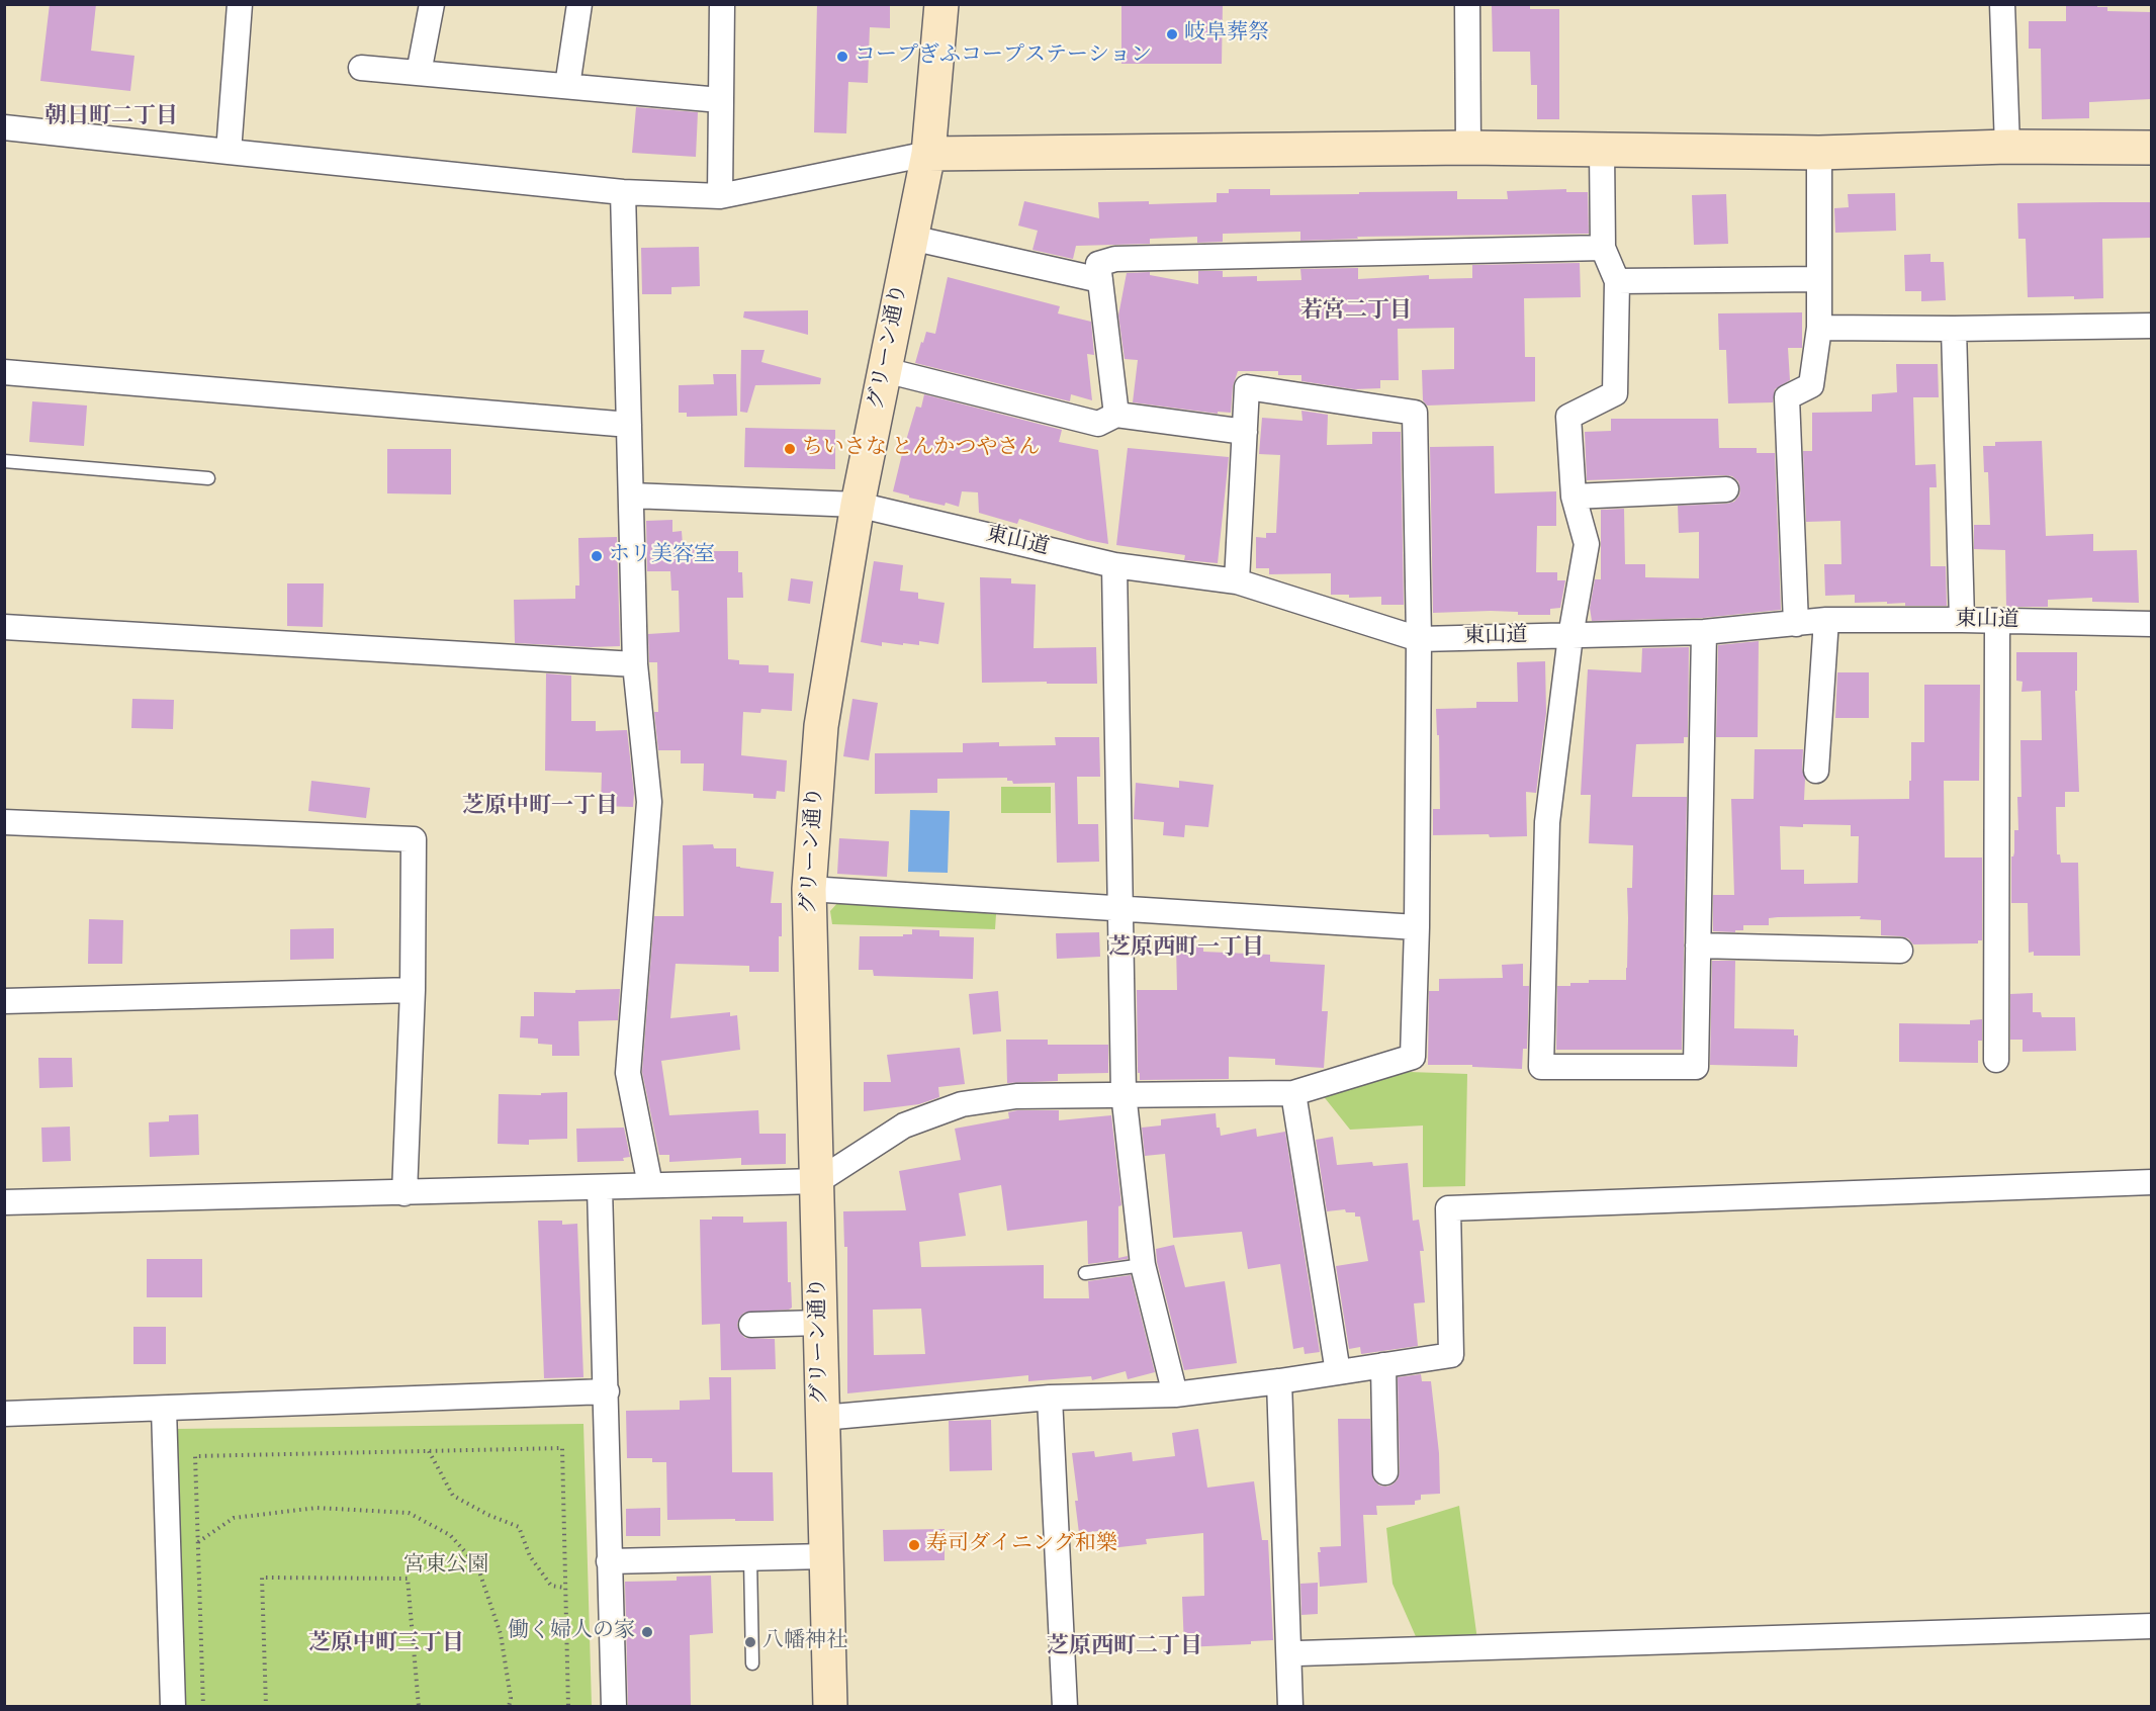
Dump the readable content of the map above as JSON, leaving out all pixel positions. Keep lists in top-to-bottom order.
{
  "streets": {
    "street": ["グリーン通り", "東山道"]
  },
  "crossings": [
    ["グリーン通り", "東山道"]
  ],
  "districts": [
    "朝日町二丁目",
    "若宮二丁目",
    "芝原中町一丁目",
    "芝原西町一丁目",
    "芝原中町三丁目",
    "芝原西町二丁目"
  ],
  "parks": ["宮東公園"],
  "places": [
    "岐阜葬祭",
    "コープぎふコープステーション",
    "ちいさな とんかつやさん",
    "ホリ美容室",
    "寿司ダイニング和樂",
    "働く婦人の家",
    "八幡神社"
  ]
}
